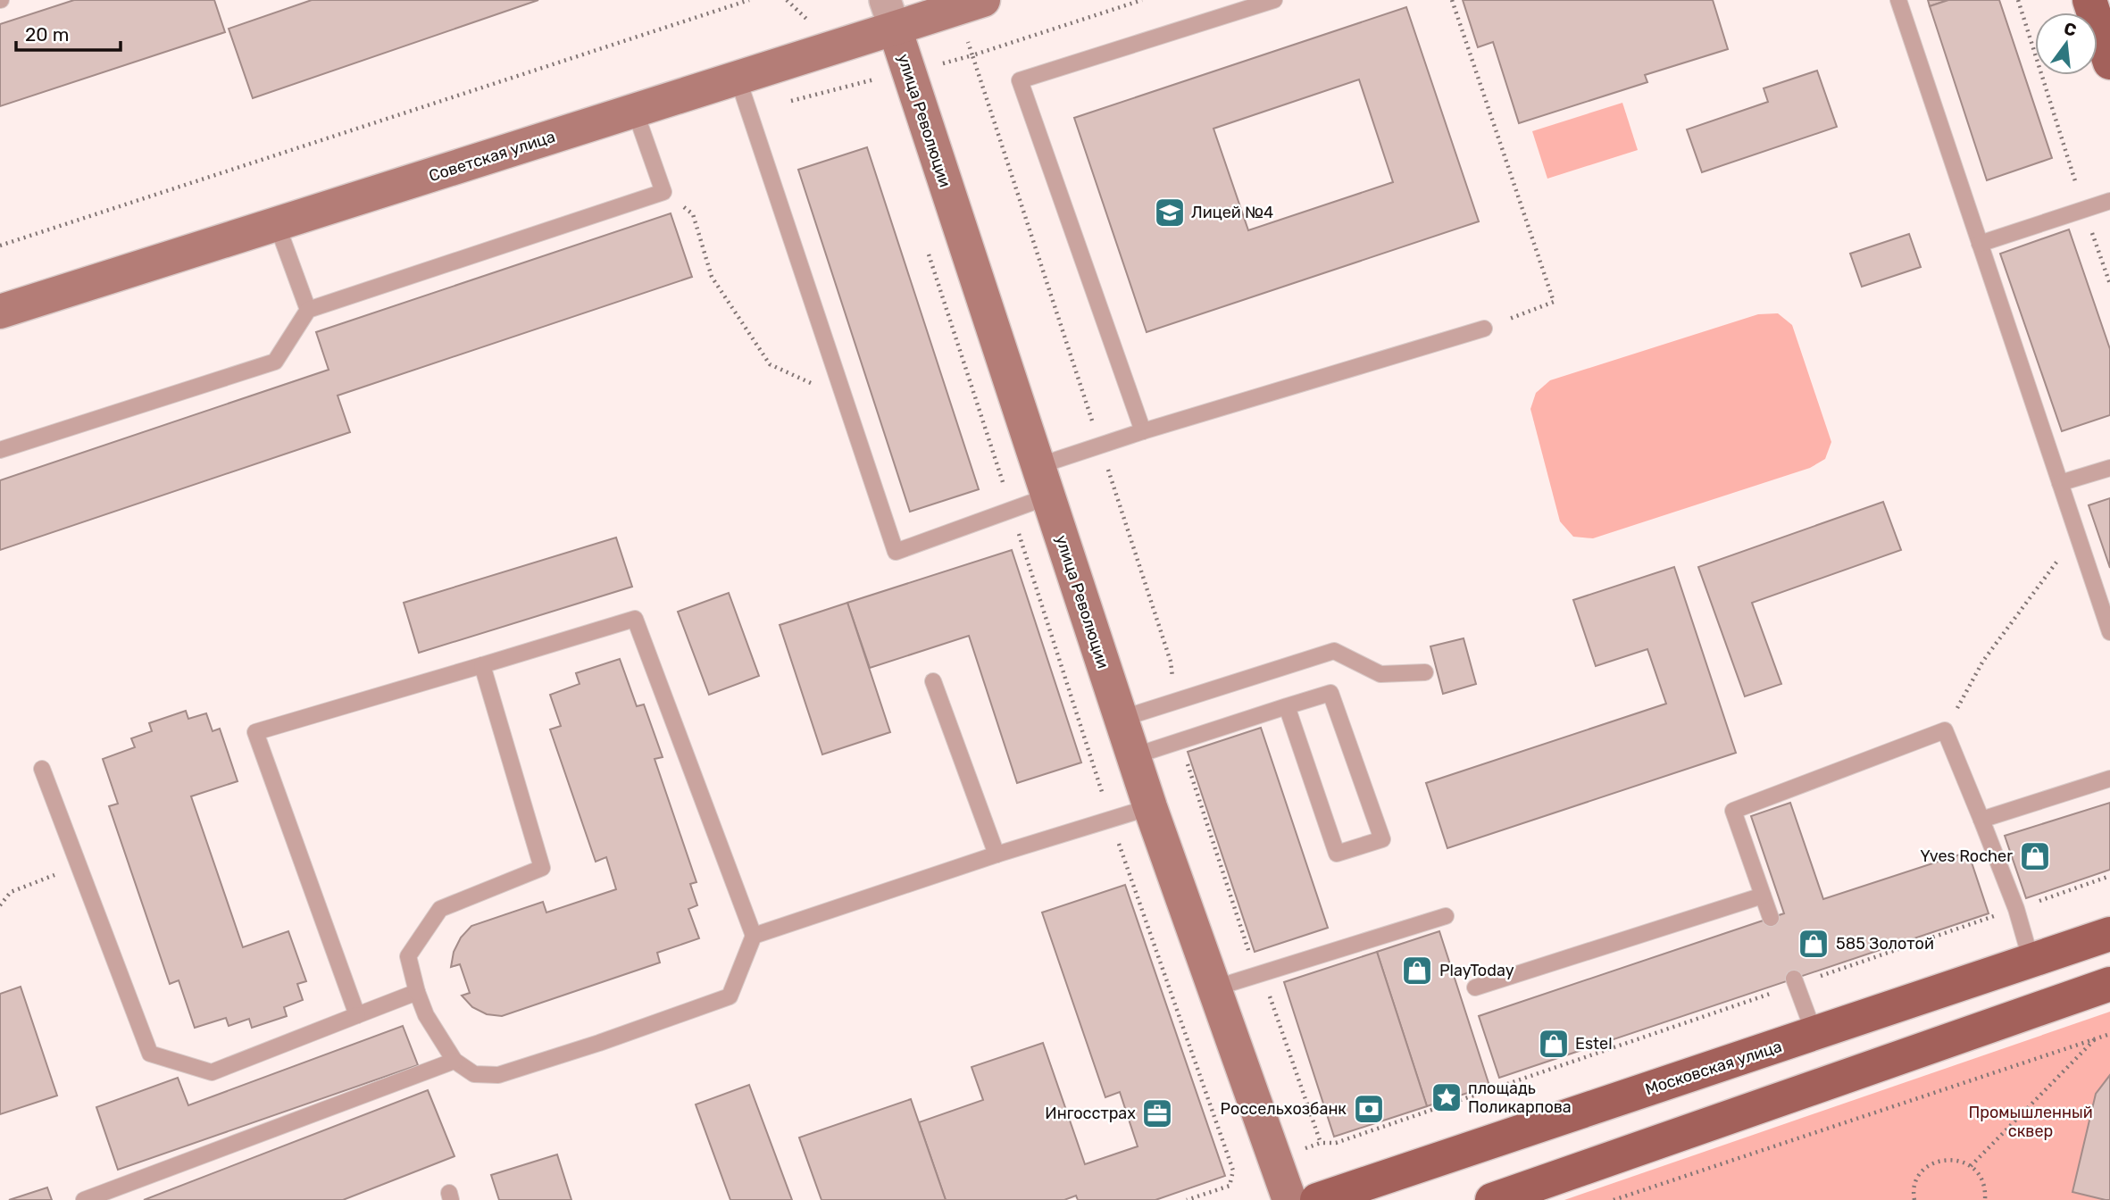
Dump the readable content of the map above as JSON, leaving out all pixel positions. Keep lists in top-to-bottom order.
{
  "streets": {
    "main road": ["Московская улица"],
    "street": ["улица Революции", "Советская улица"]
  },
  "crossings": [
    ["улица Революции", "Советская улица"]
  ],
  "parks": ["Промышленный сквер"],
  "places": {
    "school or university": ["Лицей №4"],
    "shop": [
      "Yves Rocher",
      "585 Золотой",
      "PlayToday",
      "Estel"
    ],
    "place": ["площадь Поликарпова"],
    "bank": ["Россельхозбанк"],
    "office": ["Ингосстрах"]
  },
  "scale_bar": "20 m",
  "north": "top"
}
